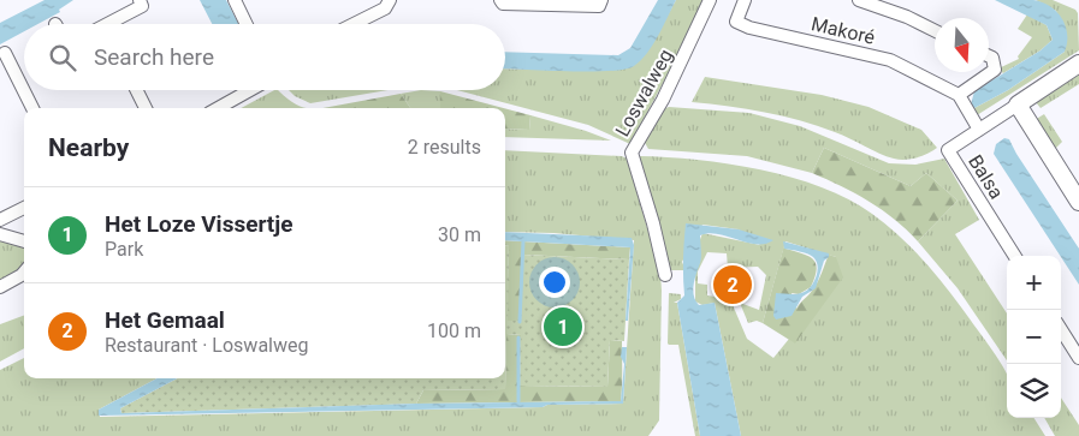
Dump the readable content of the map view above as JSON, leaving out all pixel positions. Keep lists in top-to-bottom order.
{
  "streets": {
    "street": ["Makoré", "Loswalweg", "Balsa"]
  },
  "north": "bottom",
  "page": {
    "search": "Search here",
    "heading": ["Nearby", "2 results"],
    "list": [
      {
        "mark": "1",
        "name": "Het Loze Vissertje",
        "note": "Park",
        "value": "30 m"
      },
      {
        "mark": "2",
        "name": "Het Gemaal",
        "note": "Restaurant · Loswalweg",
        "value": "100 m"
      }
    ],
    "map_buttons": ["+", "−"],
    "pins": ["2", "1"]
  }
}
